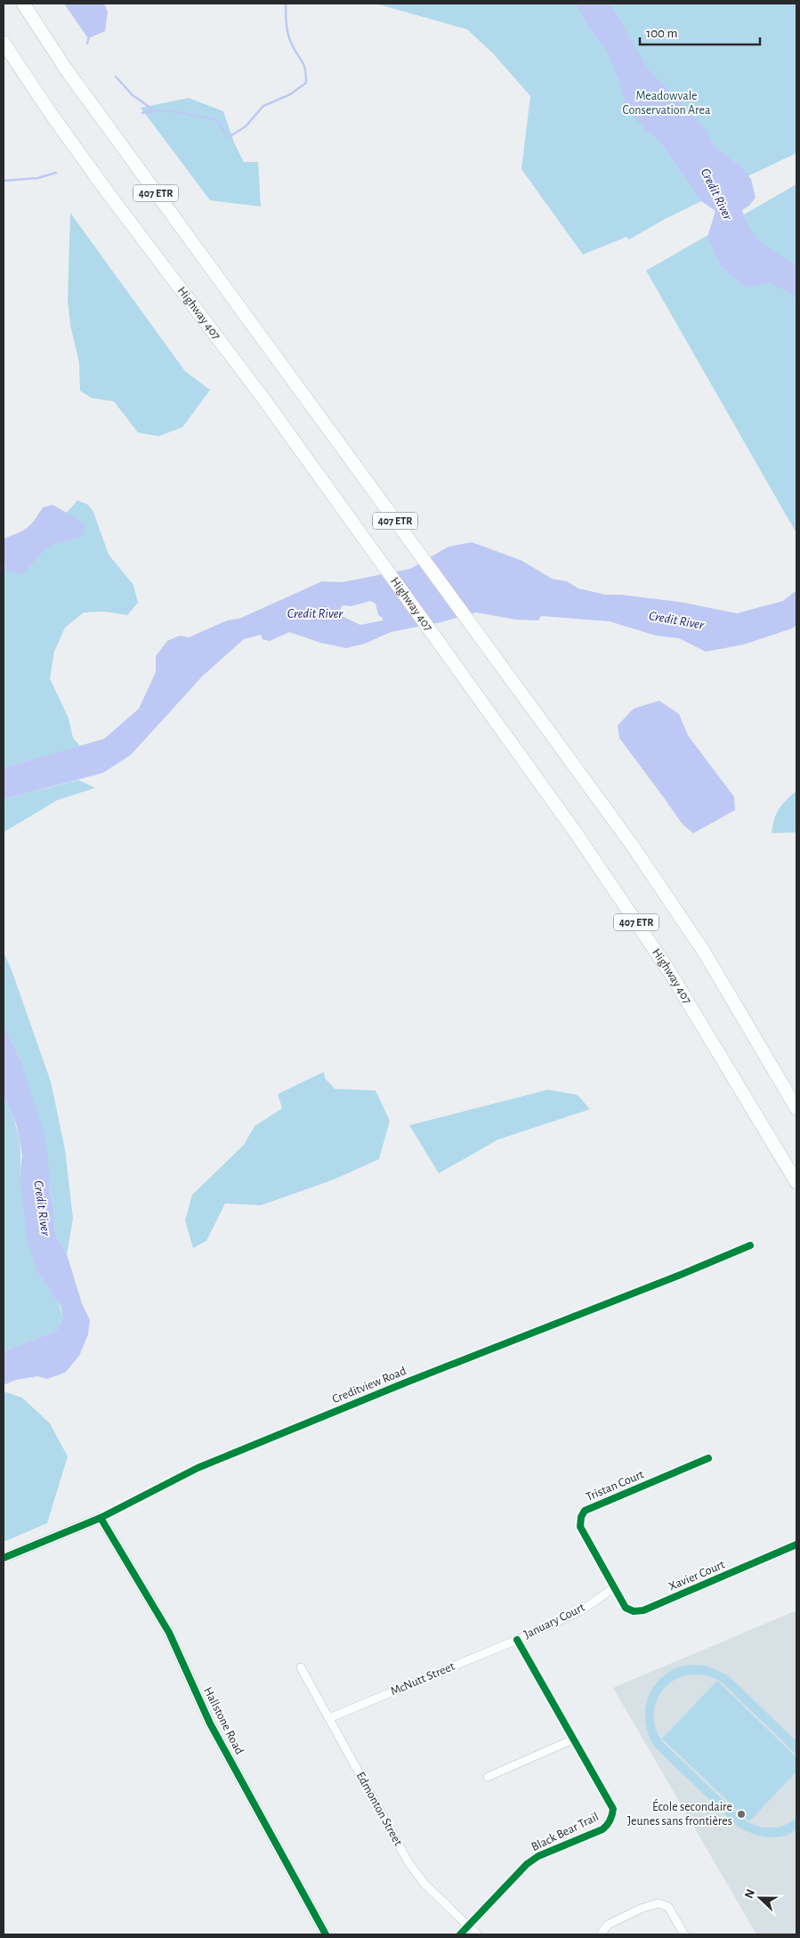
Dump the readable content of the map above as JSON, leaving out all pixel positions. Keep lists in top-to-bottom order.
{
  "streets": {
    "highway": ["407 ETR", "Highway 407"],
    "street": [
      "Creditview Road",
      "Tristan Court",
      "Xavier Court",
      "January Court",
      "McNutt Street",
      "Hallstone Road",
      "Edmonton Street",
      "Black Bear Trail"
    ]
  },
  "crossings": [
    ["Creditview Road", "Hallstone Road"],
    ["Tristan Court", "Xavier Court"],
    ["Tristan Court", "January Court"],
    ["Xavier Court", "January Court"],
    ["January Court", "McNutt Street"],
    ["January Court", "Black Bear Trail"],
    ["McNutt Street", "Edmonton Street"],
    ["McNutt Street", "Black Bear Trail"],
    ["Edmonton Street", "Black Bear Trail"]
  ],
  "water": ["Credit River"],
  "parks": ["Meadowvale Conservation Area"],
  "places": ["École secondaire Jeunes sans frontières"],
  "scale_bar": "100 m",
  "north": "left"
}
